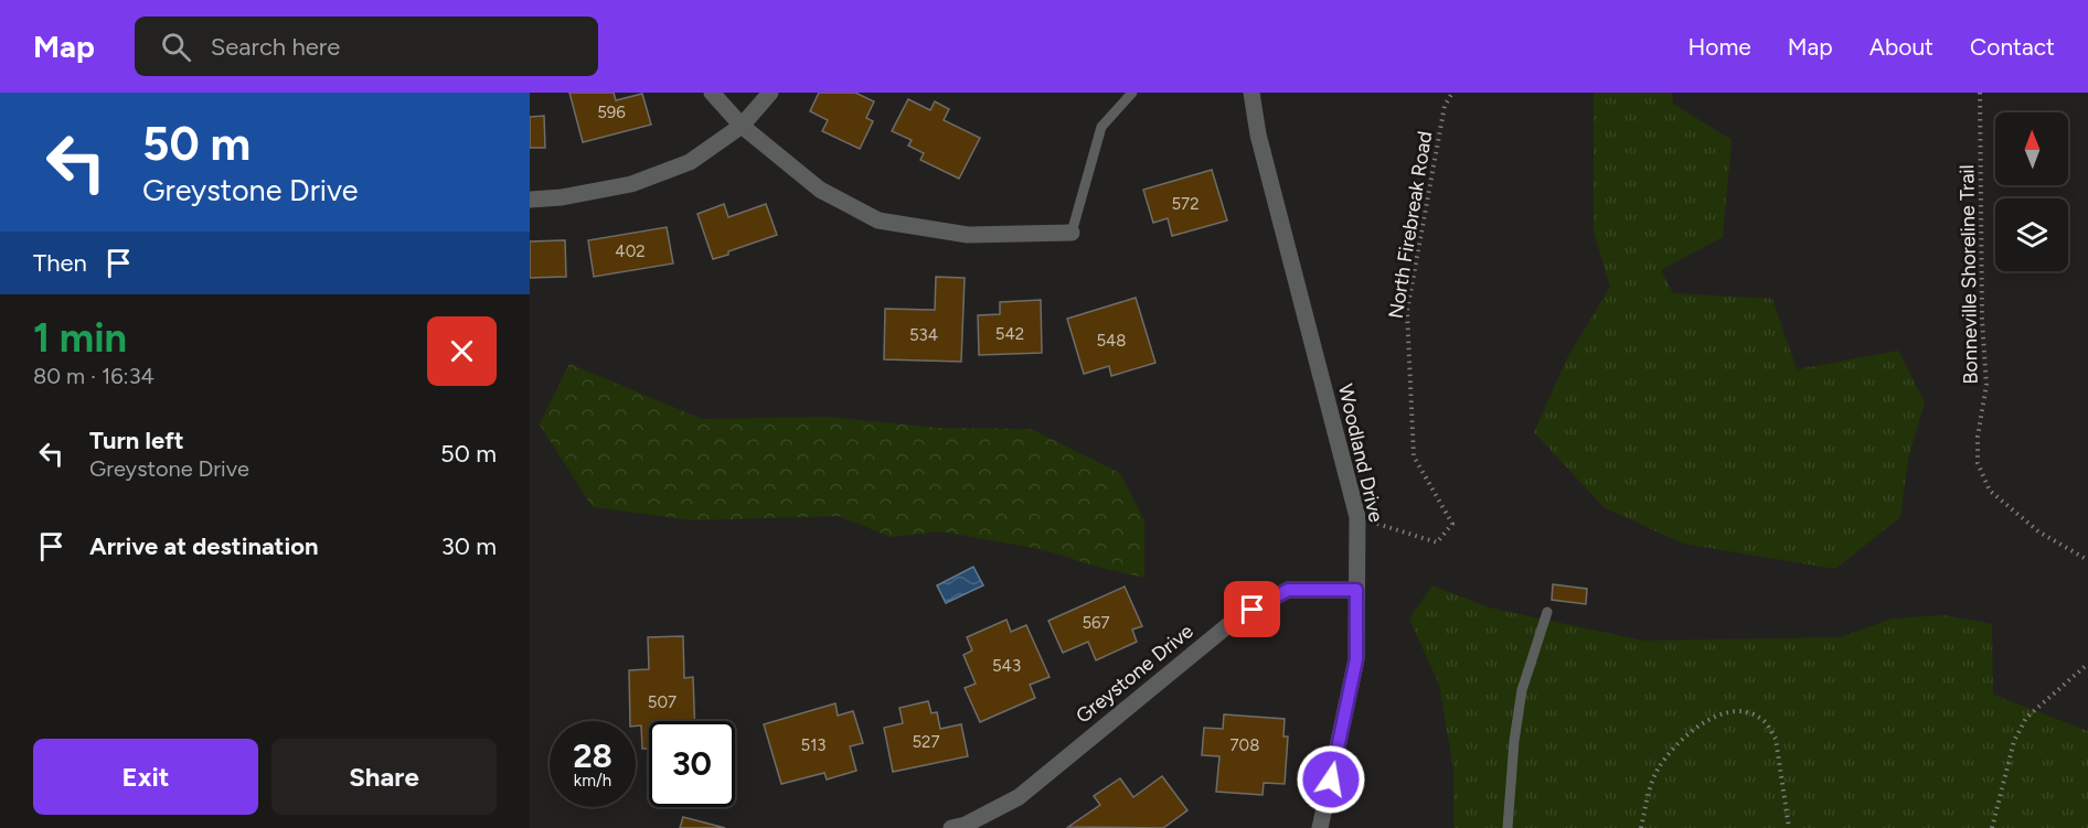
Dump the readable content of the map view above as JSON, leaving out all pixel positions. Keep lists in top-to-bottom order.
{
  "streets": {
    "street": ["Woodland Drive", "Greystone Drive"],
    "path": ["North Firebreak Road", "Bonneville Shoreline Trail"]
  },
  "crossings": [
    ["North Firebreak Road", "Woodland Drive"],
    ["Woodland Drive", "Greystone Drive"]
  ],
  "house_numbers": [
    "596",
    "572",
    "402",
    "542",
    "534",
    "548",
    "567",
    "543",
    "507",
    "527",
    "513",
    "708"
  ],
  "north": "top",
  "page": {
    "header": "Map",
    "search": "Search here",
    "nav": [
      "Home",
      "Map",
      "About",
      "Contact"
    ],
    "turn": ["50 m", "Greystone Drive"],
    "then": "Then",
    "heading": ["1 min", "80 m · 16:34"],
    "list": [
      {
        "name": "Turn left",
        "note": "Greystone Drive",
        "value": "50 m"
      },
      {
        "name": "Arrive at destination",
        "value": "30 m"
      }
    ],
    "speed": "28 km/h",
    "limit": "30",
    "buttons": ["Exit", "Share"]
  }
}
